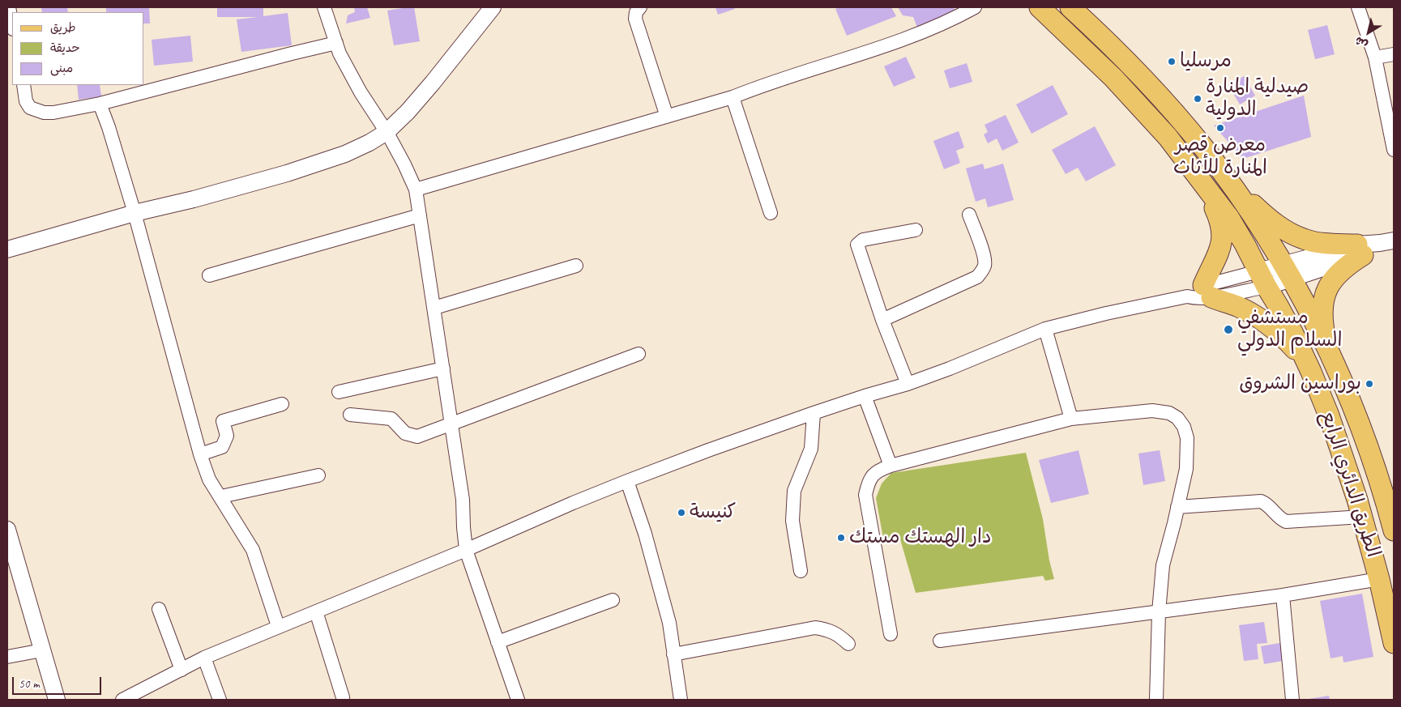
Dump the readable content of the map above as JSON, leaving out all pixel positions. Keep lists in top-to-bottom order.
{
  "streets": {
    "main road": ["الطريق الدائري الرابع"]
  },
  "places": [
    "مرسليا",
    "صيدلية المنارة الدولية",
    "معرض قصر المنارة للأثاث",
    "مستشفي السلام الدولي",
    "بوراسين الشروق",
    "كنيسة",
    "دار الهستك مستك"
  ],
  "legend": ["طريق", "حديقة", "مبنى"],
  "scale_bar": "50 m",
  "north": "bottom left"
}
